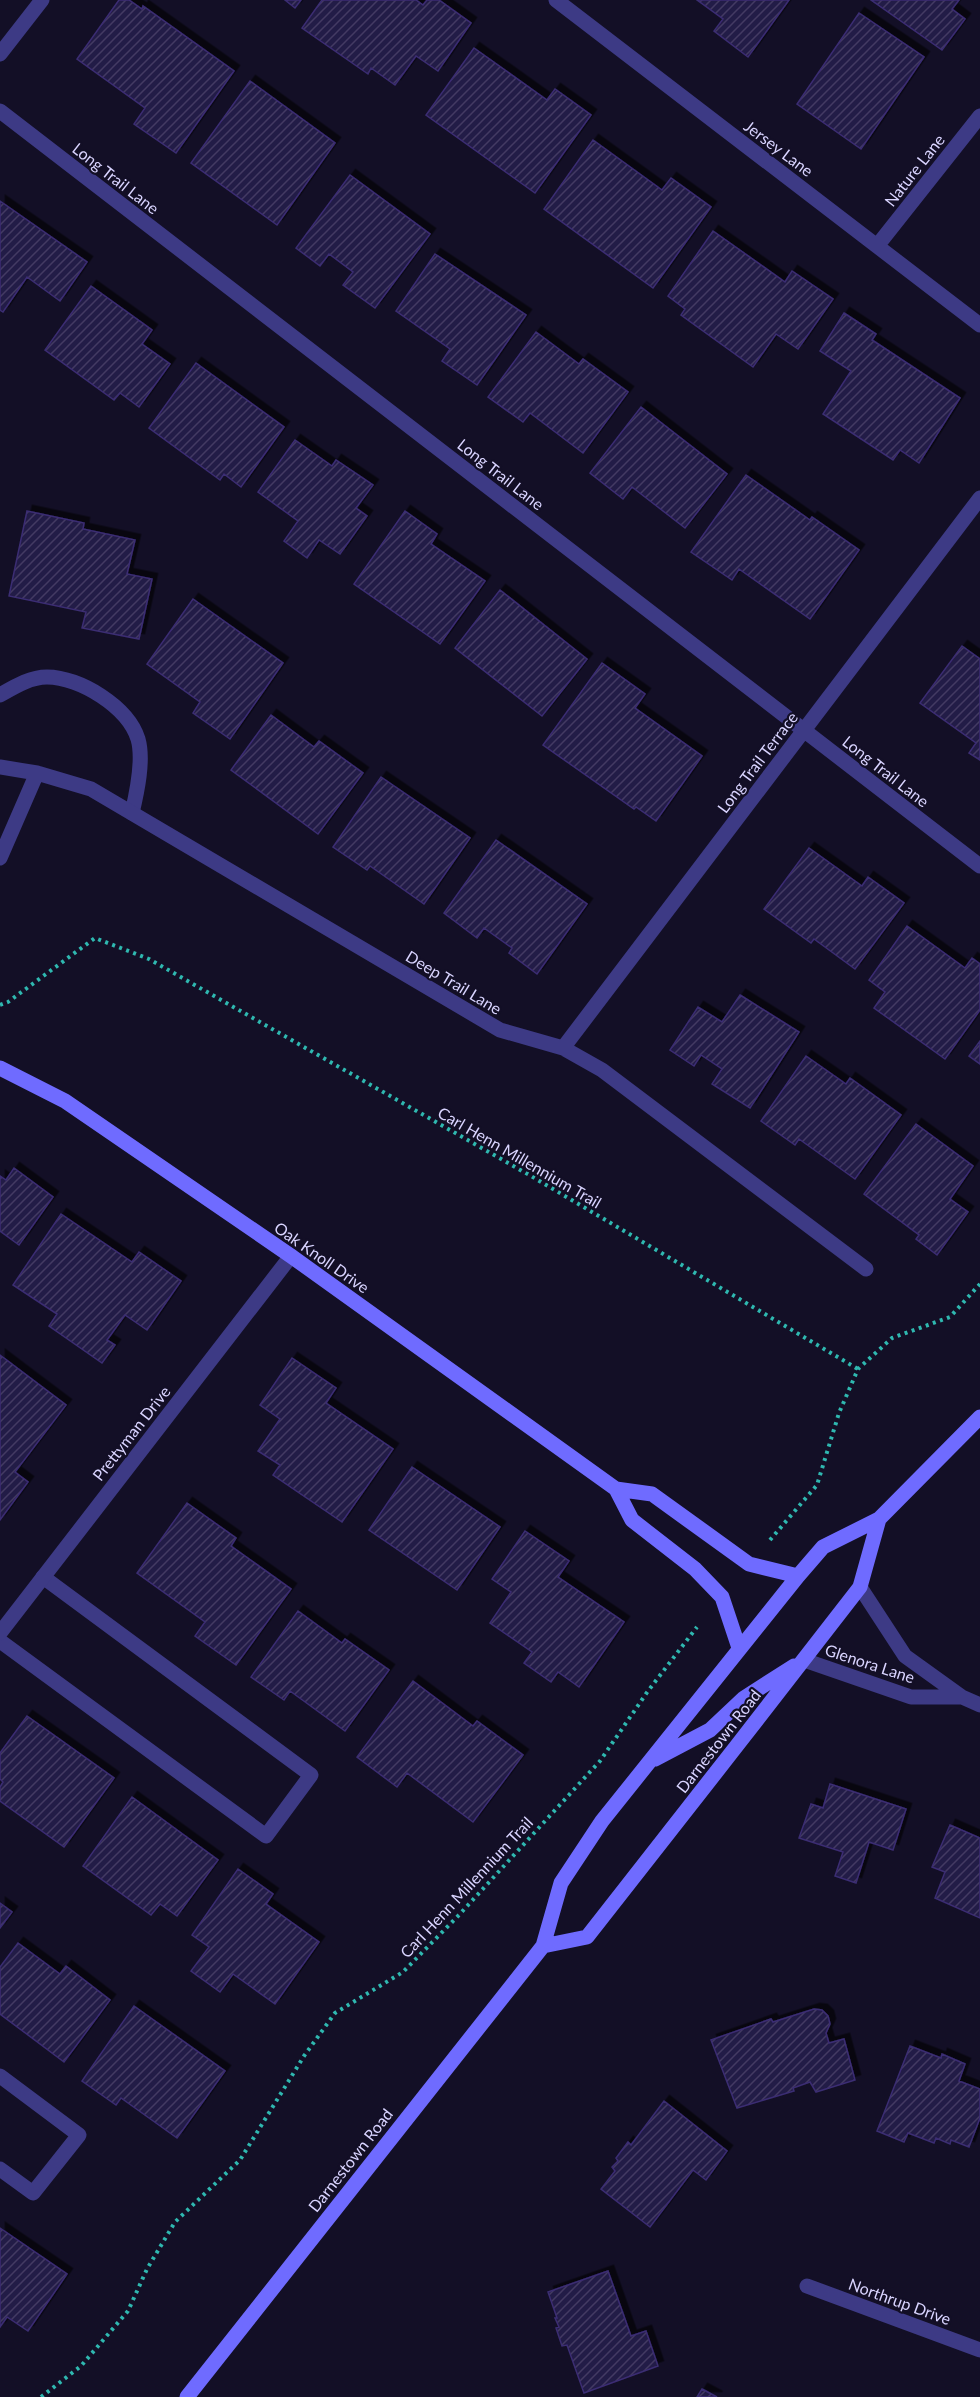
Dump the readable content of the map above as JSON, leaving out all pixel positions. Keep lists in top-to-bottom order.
{
  "streets": {
    "main road": ["Oak Knoll Drive", "Darnestown Road"],
    "street": [
      "Jersey Lane",
      "Nature Lane",
      "Long Trail Lane",
      "Long Trail Terrace",
      "Deep Trail Lane",
      "Prettyman Drive",
      "Glenora Lane",
      "Northrup Drive"
    ],
    "path": ["Carl Henn Millennium Trail"]
  },
  "crossings": [
    ["Jersey Lane", "Nature Lane"],
    ["Long Trail Lane", "Long Trail Terrace"],
    ["Long Trail Terrace", "Deep Trail Lane"],
    ["Oak Knoll Drive", "Prettyman Drive"],
    ["Oak Knoll Drive", "Darnestown Road"],
    ["Glenora Lane", "Darnestown Road"]
  ]
}
